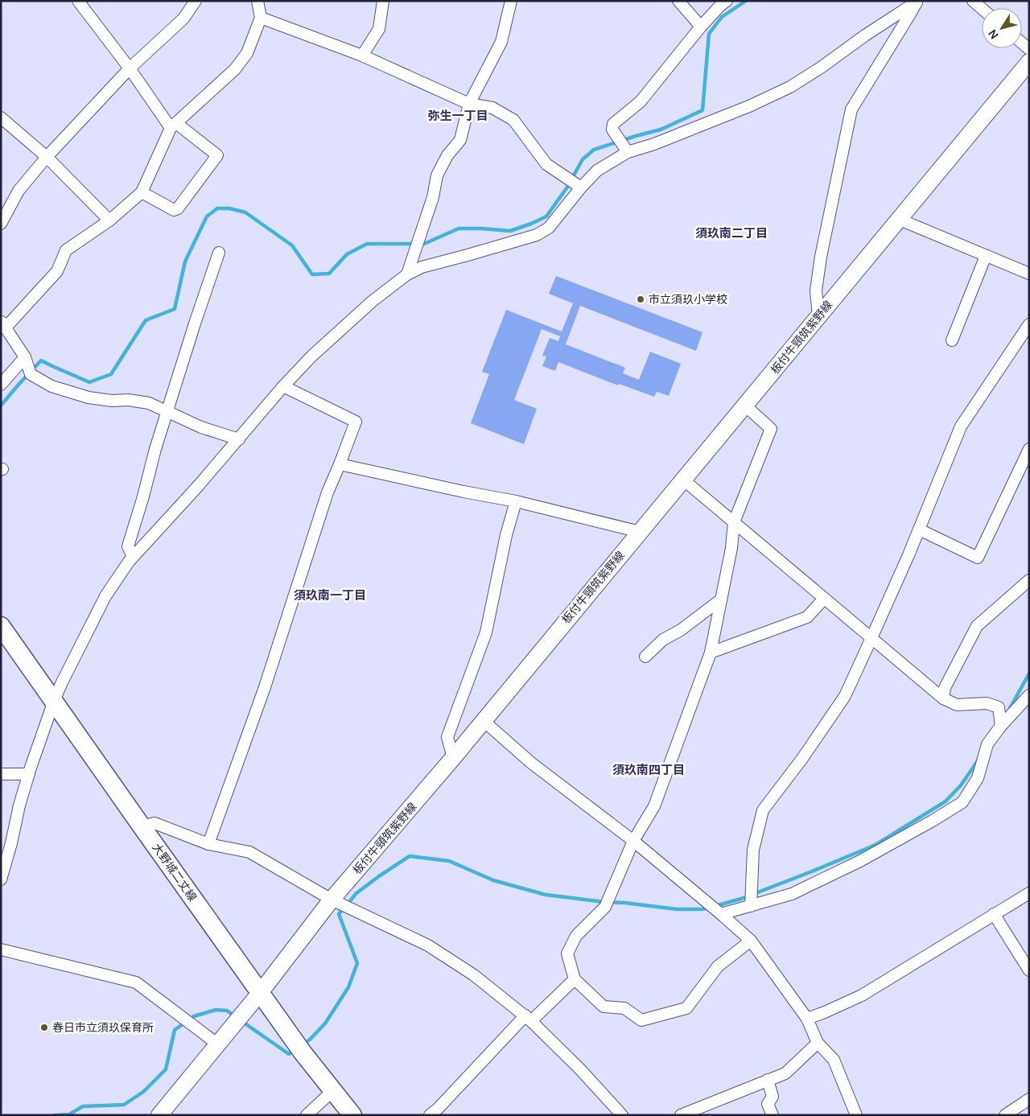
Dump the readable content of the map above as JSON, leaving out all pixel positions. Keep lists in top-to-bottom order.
{
  "streets": {
    "main road": ["板付牛頸筑紫野線", "大野城二丈線"]
  },
  "crossings": [
    ["板付牛頸筑紫野線", "大野城二丈線"]
  ],
  "districts": [
    "弥生一丁目",
    "須玖南二丁目",
    "須玖南一丁目",
    "須玖南四丁目"
  ],
  "places": ["市立須玖小学校", "春日市立須玖保育所"],
  "north": "bottom left"
}
